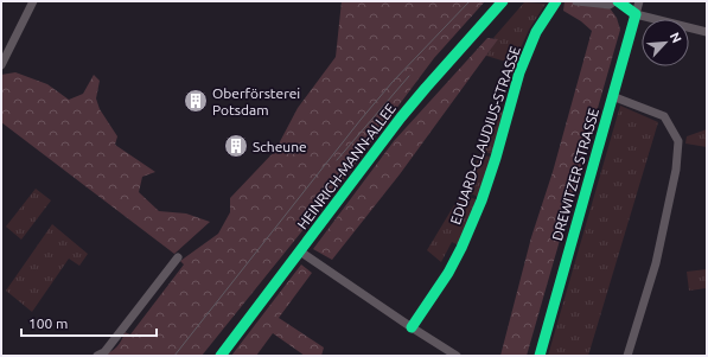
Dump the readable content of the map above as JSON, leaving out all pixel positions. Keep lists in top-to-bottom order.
{
  "streets": {
    "street": ["EDUARD-CLAUDIUS-STRASSE", "HEINRICH-MANN-ALLEE", "DREWITZER STRASSE"]
  },
  "places": {
    "building": ["Oberförsterei Potsdam", "Scheune"]
  },
  "scale_bar": "100 m",
  "north": "top right"
}
